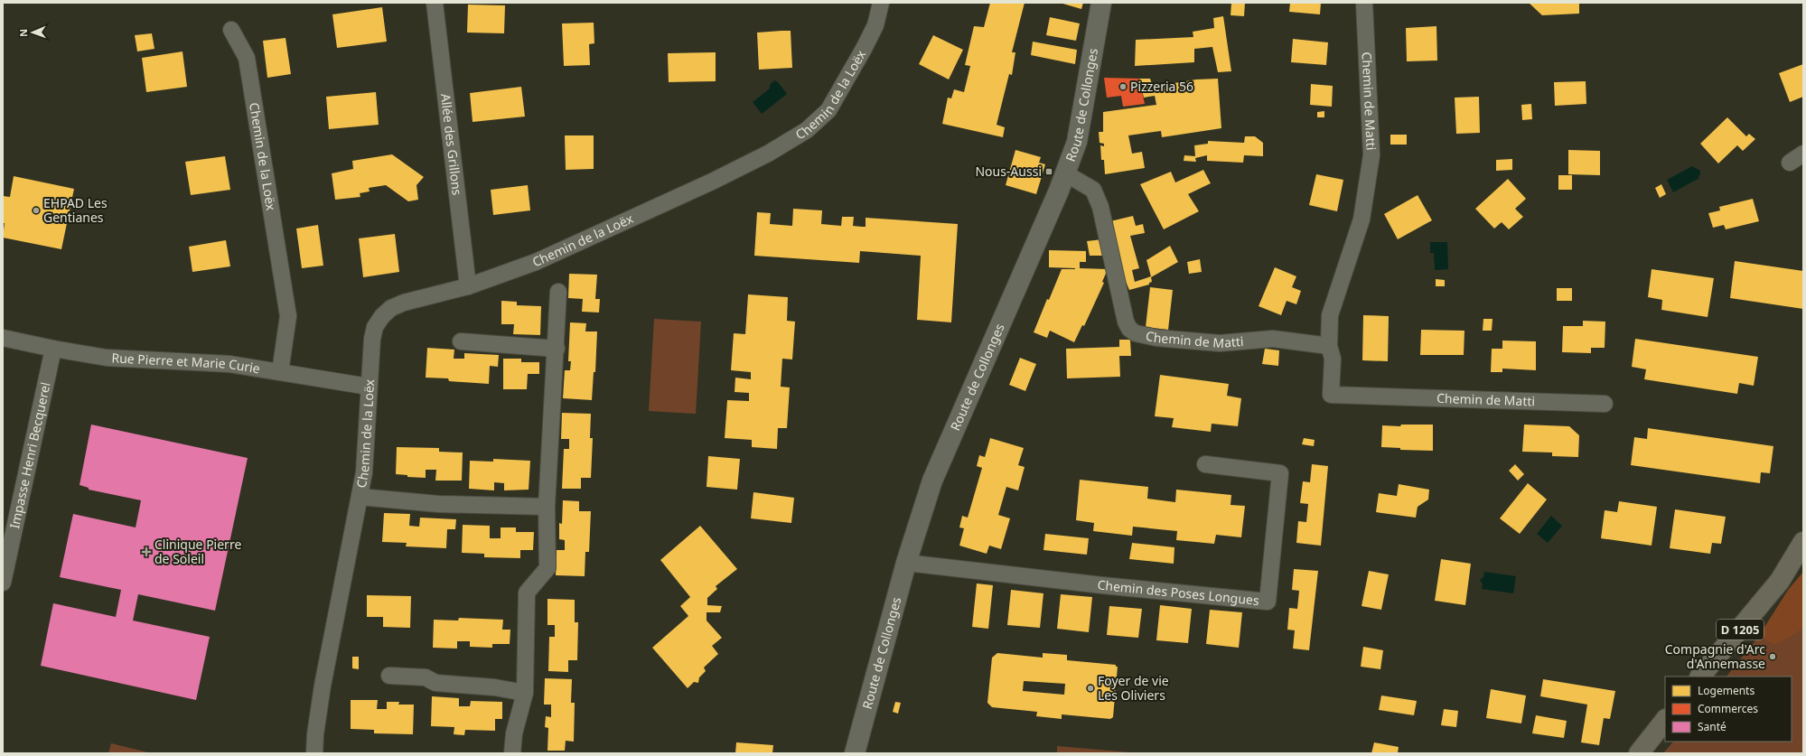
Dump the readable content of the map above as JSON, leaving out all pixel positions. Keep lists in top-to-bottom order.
{
  "streets": {
    "main road": ["D 1205"],
    "street": [
      "Chemin de la Loëx",
      "Chemin de Matti",
      "Route de Collonges",
      "Allée des Grillons",
      "Rue Pierre et Marie Curie",
      "Impasse Henri Becquerel",
      "Chemin des Poses Longues"
    ]
  },
  "crossings": [
    ["Chemin de la Loëx", "Allée des Grillons"],
    ["Chemin de la Loëx", "Rue Pierre et Marie Curie"],
    ["Chemin de Matti", "Route de Collonges"],
    ["Route de Collonges", "Chemin des Poses Longues"],
    ["Rue Pierre et Marie Curie", "Impasse Henri Becquerel"]
  ],
  "places": {
    "other": [
      "Pizzeria 56",
      "EHPAD Les Gentianes",
      "Compagnie d'Arc d'Annemasse",
      "Foyer de vie Les Oliviers"
    ],
    "transit": ["Nous-Aussi"],
    "health": ["Clinique Pierre de Soleil"]
  },
  "legend": ["Logements", "Commerces", "Santé"],
  "north": "left"
}
